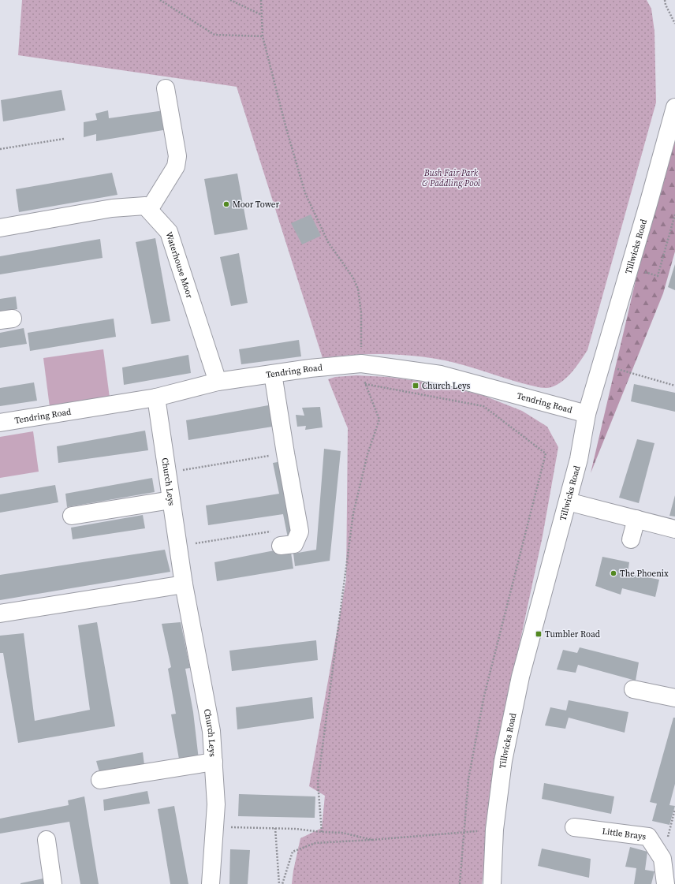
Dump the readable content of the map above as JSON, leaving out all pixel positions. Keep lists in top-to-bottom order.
{
  "streets": {
    "street": [
      "Tillwicks Road",
      "Waterhouse Moor",
      "Tendring Road",
      "Church Leys",
      "Little Brays"
    ]
  },
  "crossings": [
    ["Tillwicks Road", "Tendring Road"],
    ["Waterhouse Moor", "Tendring Road"],
    ["Tendring Road", "Church Leys"]
  ],
  "parks": ["Bush Fair Park & Paddling Pool"],
  "places": {
    "other": ["Moor Tower", "The Phoenix"],
    "transit": ["Church Leys", "Tumbler Road"]
  }
}
